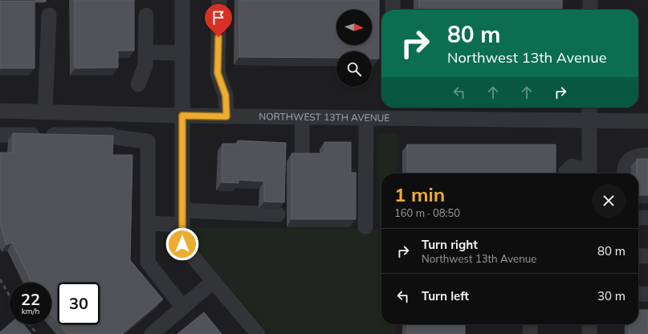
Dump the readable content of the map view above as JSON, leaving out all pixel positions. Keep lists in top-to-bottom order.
{
  "streets": {
    "street": ["NORTHWEST 13TH AVENUE"]
  },
  "north": "right",
  "page": {
    "turn": ["80 m", "Northwest 13th Avenue"],
    "heading": ["1 min", "160 m · 08:50"],
    "list": [
      {
        "name": "Turn right",
        "note": "Northwest 13th Avenue",
        "value": "80 m"
      },
      {
        "name": "Turn left",
        "value": "30 m"
      }
    ],
    "speed": "22 km/h",
    "limit": "30"
  }
}
